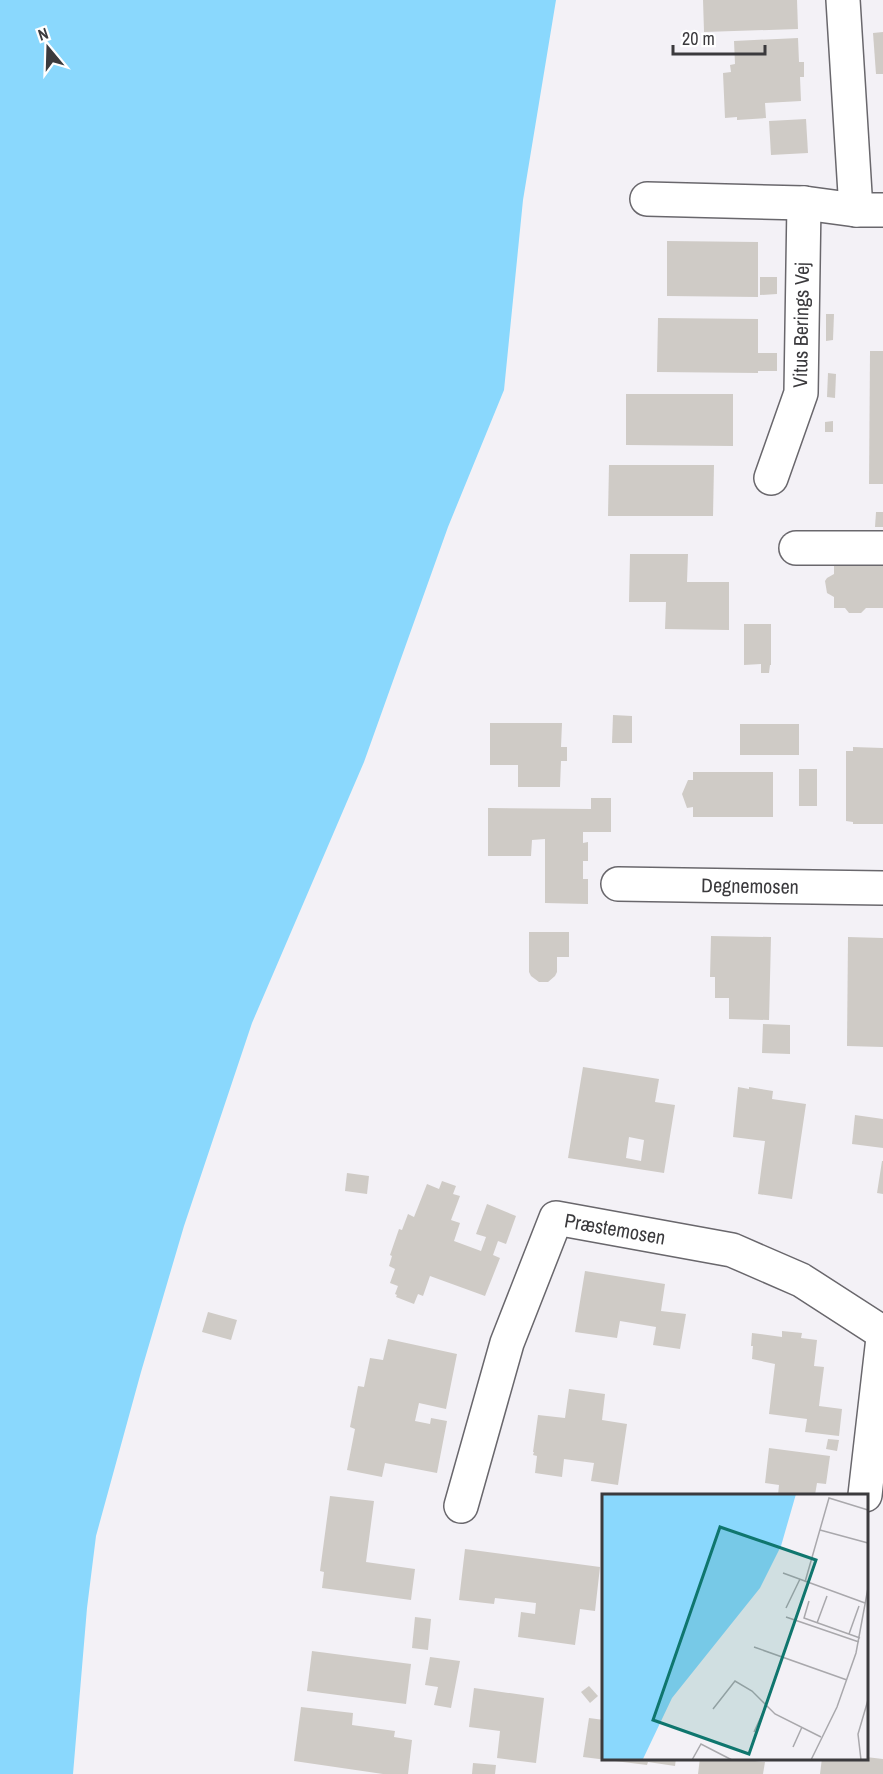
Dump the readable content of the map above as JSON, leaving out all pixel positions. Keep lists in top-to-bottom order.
{
  "streets": {
    "street": ["Vitus Berings Vej", "Degnemosen", "Præstemosen"]
  },
  "scale_bar": "20 m",
  "north": "top"
}
